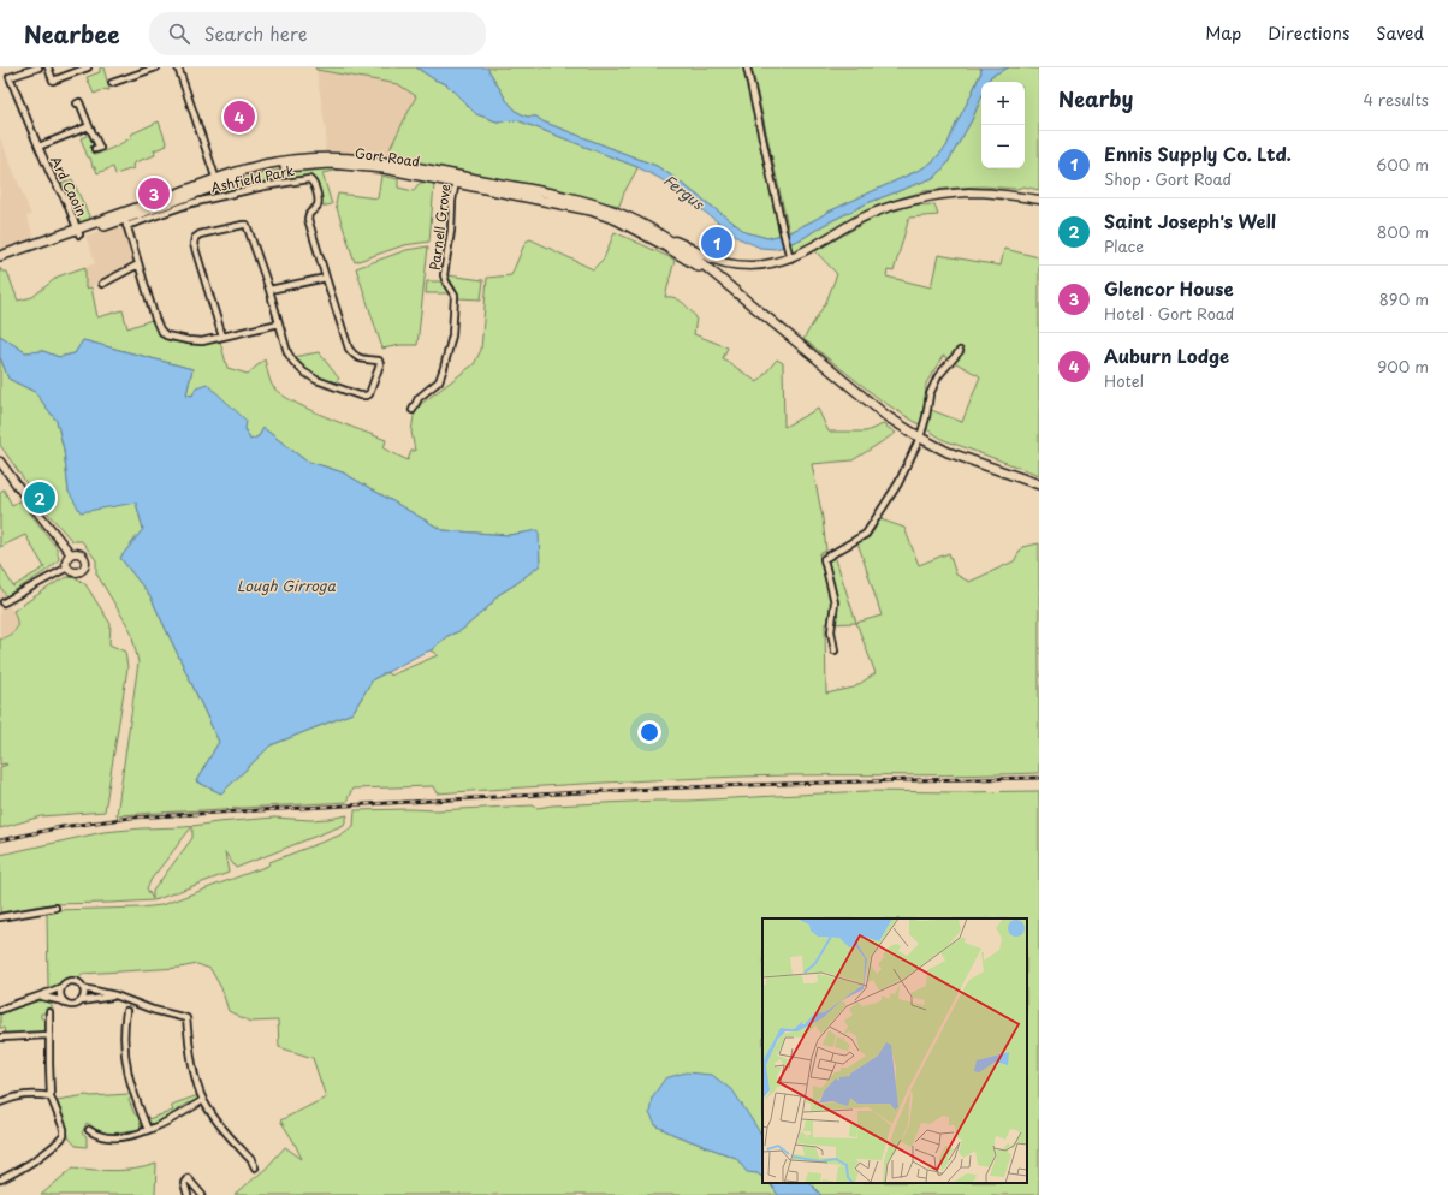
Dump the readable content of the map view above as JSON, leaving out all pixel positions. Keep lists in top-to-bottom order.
{
  "streets": {
    "main road": ["Gort Road"],
    "street": ["Ashfield Park", "Ard Caoin", "Parnell Grove"]
  },
  "crossings": [
    ["Gort Road", "Ashfield Park"],
    ["Gort Road", "Ard Caoin"],
    ["Gort Road", "Parnell Grove"]
  ],
  "water": ["Fergus", "Lough Girroga"],
  "page": {
    "header": "Nearbee",
    "search": "Search here",
    "nav": ["Map", "Directions", "Saved"],
    "heading": ["Nearby", "4 results"],
    "map_buttons": ["+", "−"],
    "pins": [
      "4",
      "3",
      "1",
      "2"
    ],
    "list": [
      {
        "mark": "1",
        "name": "Ennis Supply Co. Ltd.",
        "note": "Shop · Gort Road",
        "value": "600 m"
      },
      {
        "mark": "2",
        "name": "Saint Joseph's Well",
        "note": "Place",
        "value": "800 m"
      },
      {
        "mark": "3",
        "name": "Glencor House",
        "note": "Hotel · Gort Road",
        "value": "890 m"
      },
      {
        "mark": "4",
        "name": "Auburn Lodge",
        "note": "Hotel",
        "value": "900 m"
      }
    ]
  }
}
